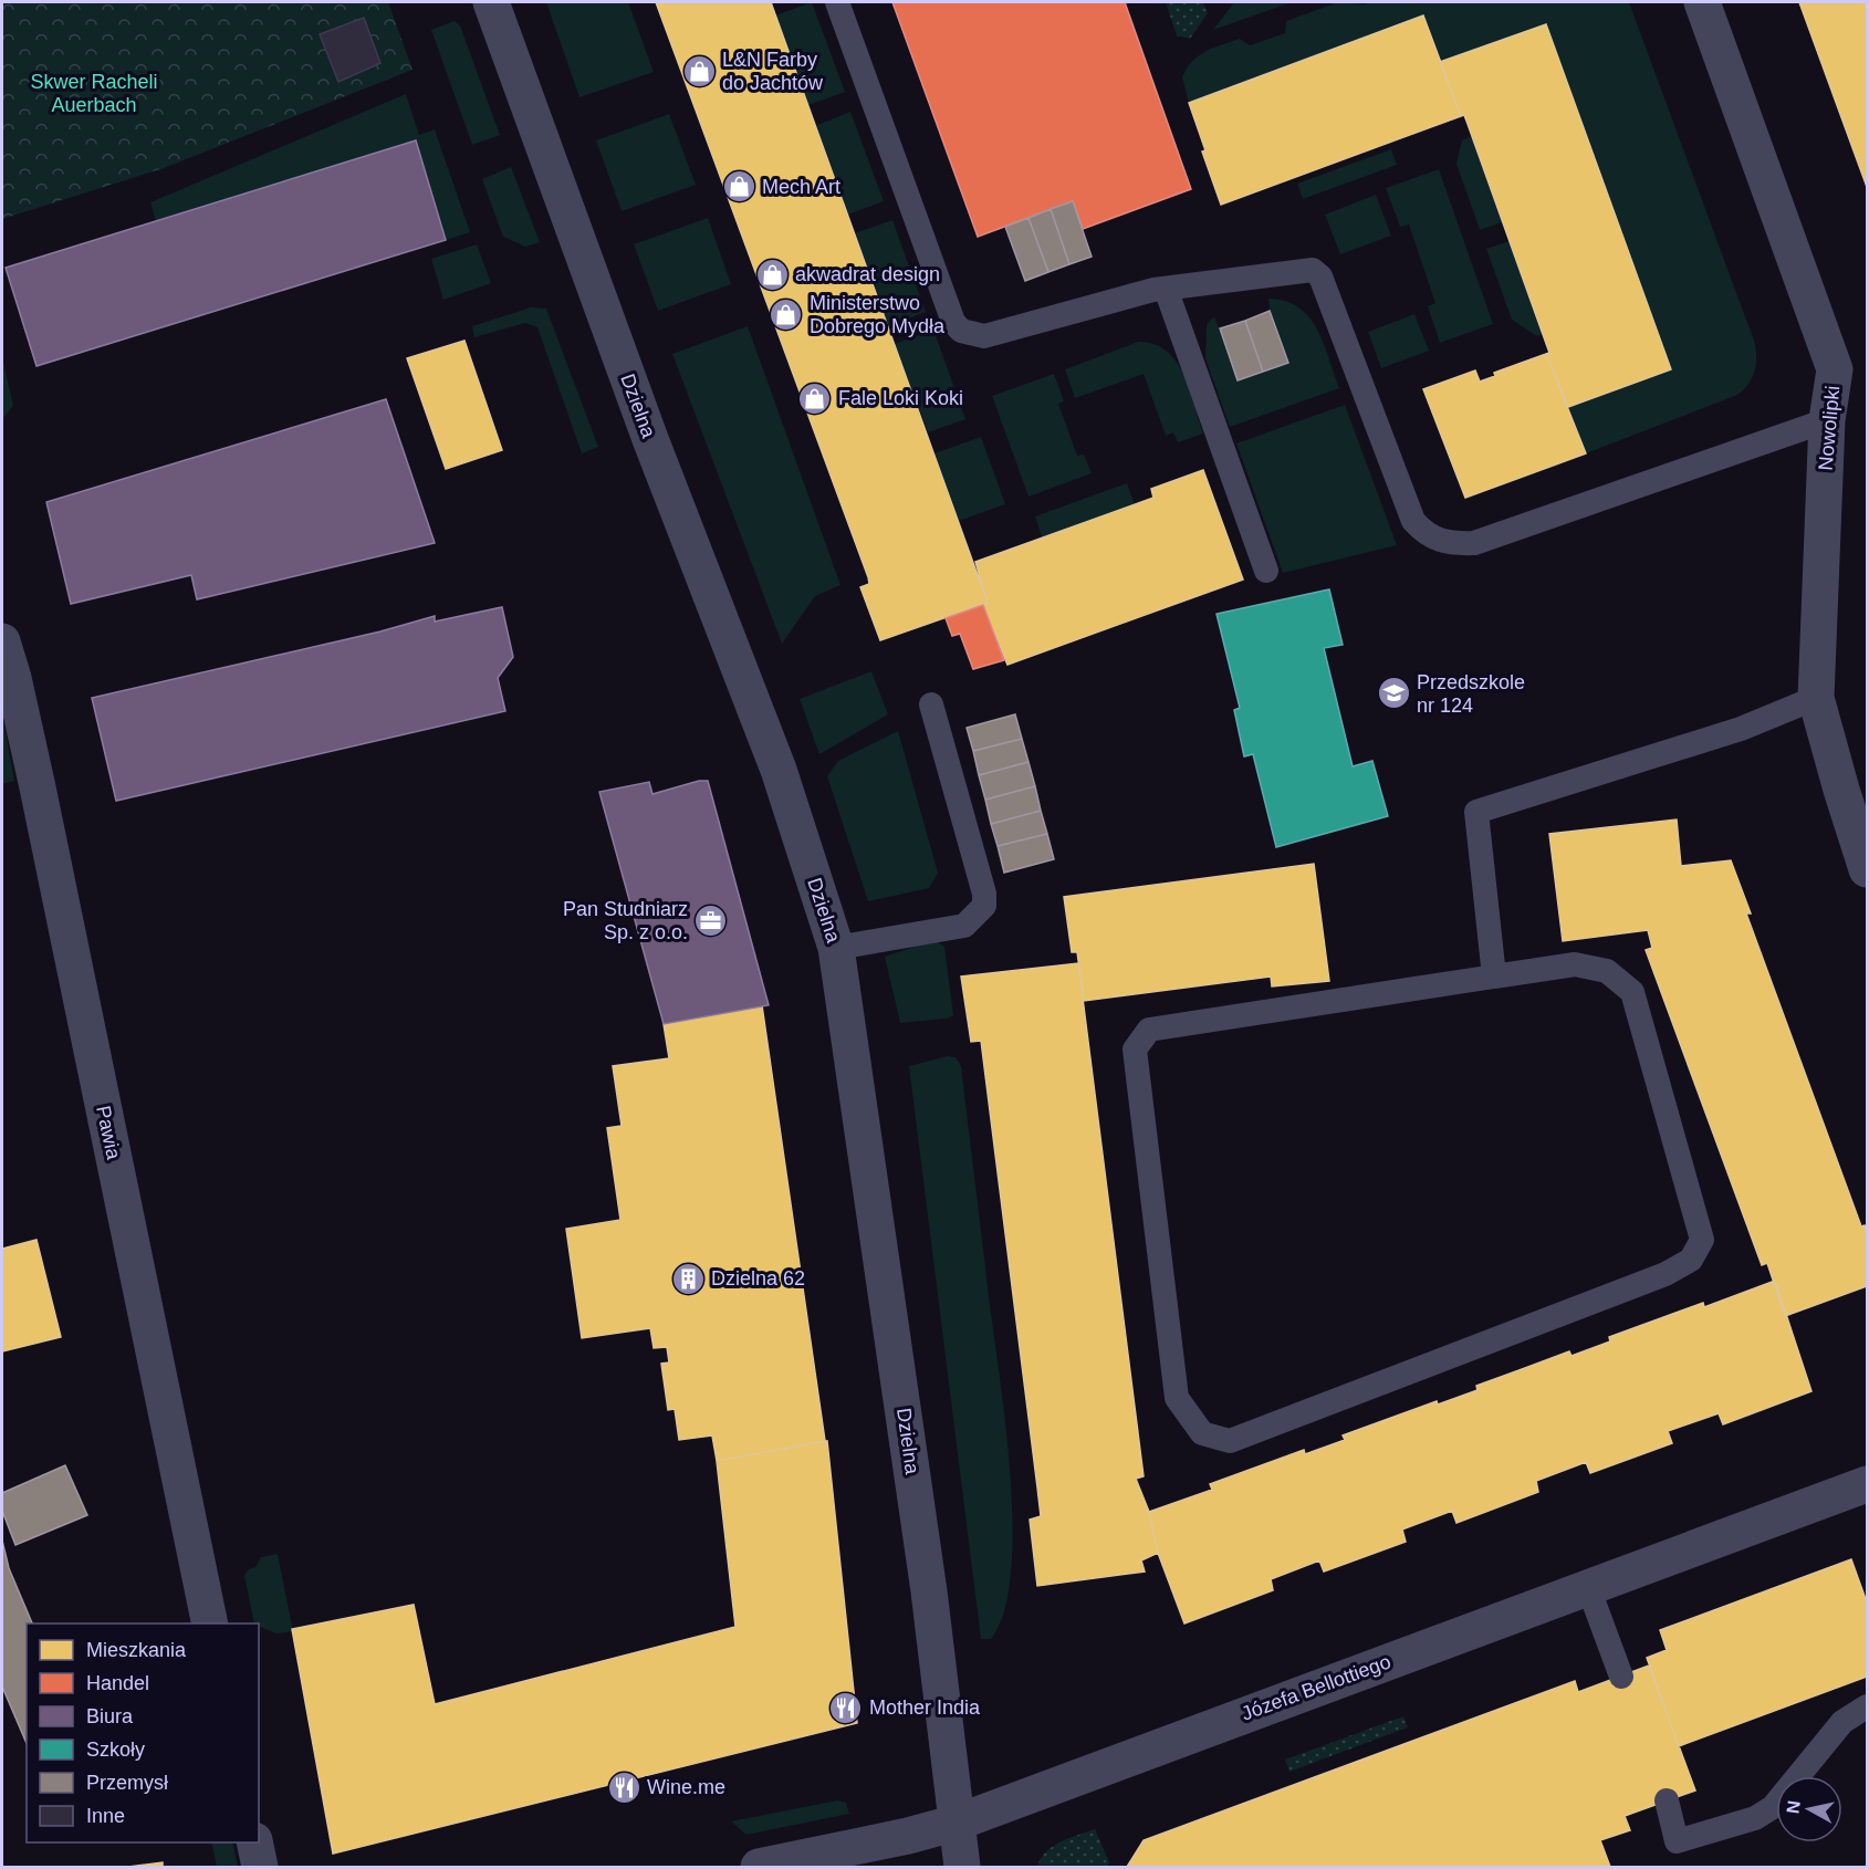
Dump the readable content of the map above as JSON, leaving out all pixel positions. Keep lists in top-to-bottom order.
{
  "streets": {
    "street": [
      "Dzielna",
      "Nowolipki",
      "Pawia",
      "Józefa Bellottiego"
    ]
  },
  "crossings": [
    ["Dzielna", "Józefa Bellottiego"]
  ],
  "parks": ["Skwer Racheli Auerbach"],
  "places": {
    "shop": [
      "L&N Farby do Jachtów",
      "Mech Art",
      "akwadrat design",
      "Ministerstwo Dobrego Mydła",
      "Fale Loki Koki"
    ],
    "school or university": ["Przedszkole nr 124"],
    "office": ["Pan Studniarz Sp. z o.o."],
    "building": ["Dzielna 62"],
    "restaurant": ["Mother India", "Wine.me"]
  },
  "legend": [
    "Mieszkania",
    "Handel",
    "Biura",
    "Szkoły",
    "Przemysł",
    "Inne"
  ],
  "north": "left"
}
